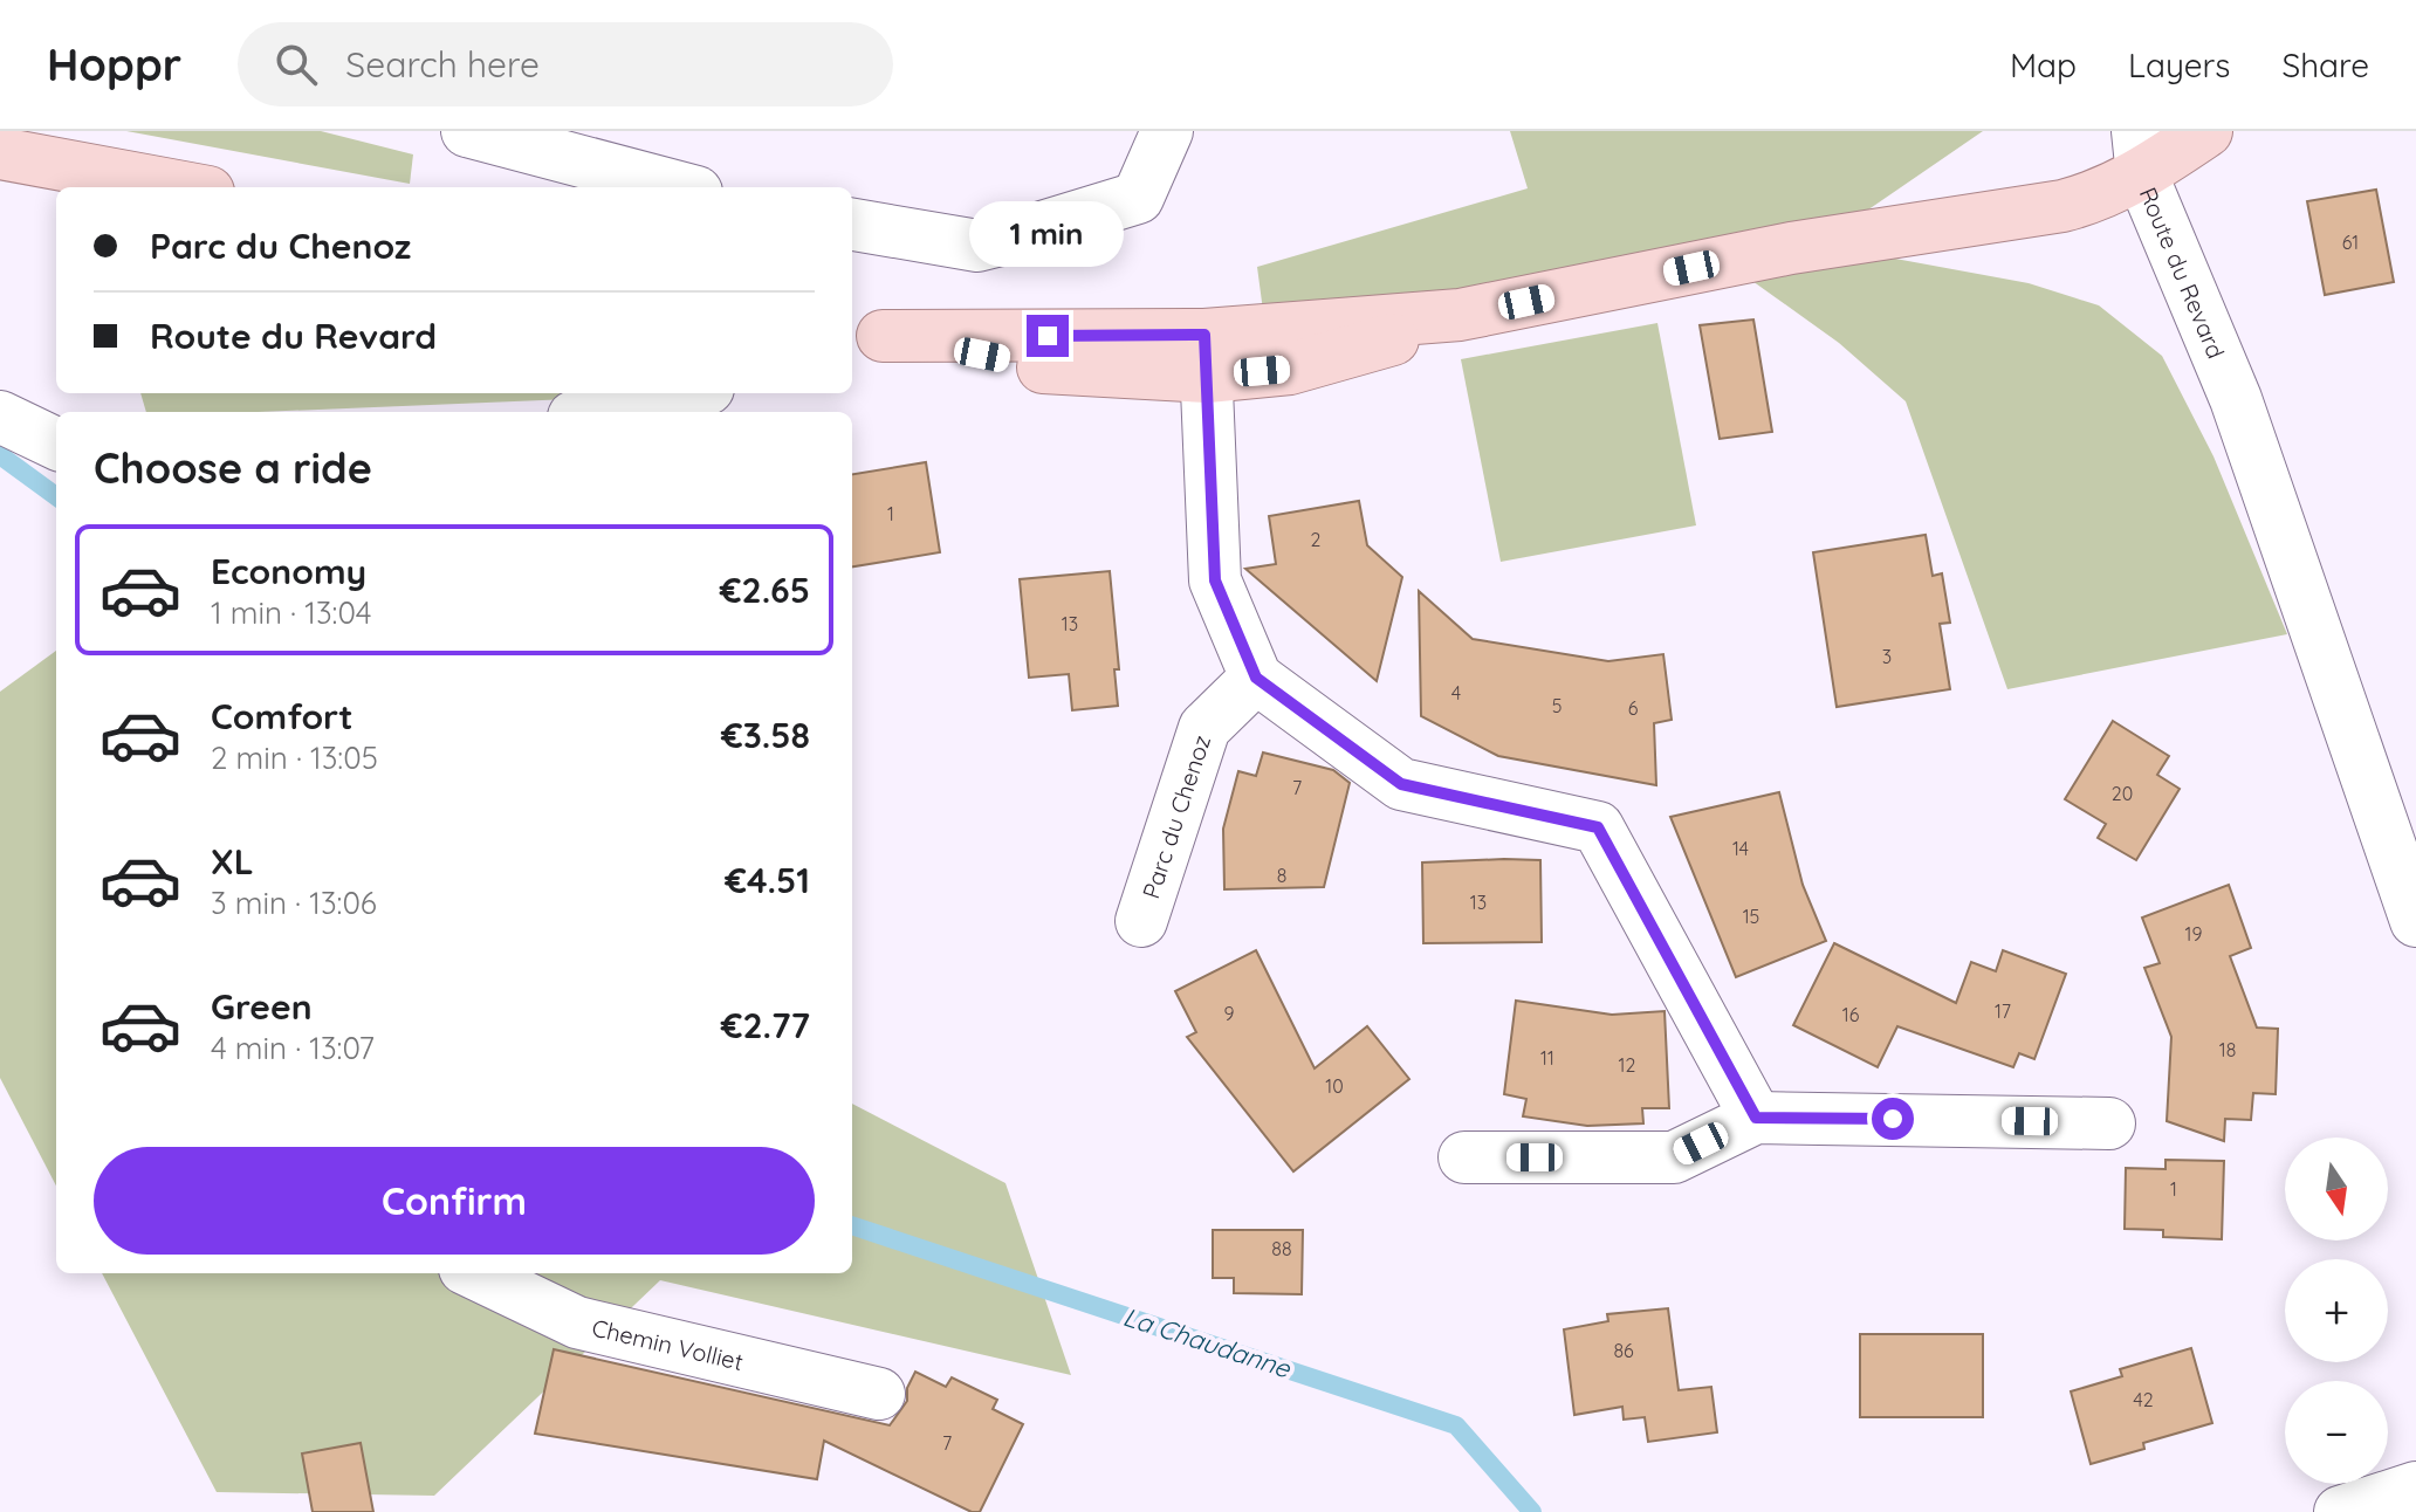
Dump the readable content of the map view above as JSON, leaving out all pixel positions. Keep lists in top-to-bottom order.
{
  "streets": {
    "main road": ["Route du Revard"],
    "street": ["Parc du Chenoz", "Chemin Volliet"]
  },
  "water": ["La Chaudanne"],
  "house_numbers": [
    "61",
    "1",
    "2",
    "13",
    "3",
    "4",
    "5",
    "6",
    "7",
    "20",
    "14",
    "8",
    "13",
    "15",
    "19",
    "17",
    "9",
    "16",
    "18",
    "11",
    "12",
    "10",
    "1",
    "88",
    "86",
    "42",
    "7"
  ],
  "north": "bottom",
  "page": {
    "header": "Hoppr",
    "search": "Search here",
    "nav": ["Map", "Layers", "Share"],
    "banner": ["Parc du Chenoz", "Route du Revard"],
    "bubble": "1 min",
    "heading": "Choose a ride",
    "list": [
      {
        "name": "Economy",
        "note": "1 min · 13:04",
        "value": "€2.65"
      },
      {
        "name": "Comfort",
        "note": "2 min · 13:05",
        "value": "€3.58"
      },
      {
        "name": "XL",
        "note": "3 min · 13:06",
        "value": "€4.51"
      },
      {
        "name": "Green",
        "note": "4 min · 13:07",
        "value": "€2.77"
      }
    ],
    "buttons": "Confirm",
    "map_buttons": ["+", "−"]
  }
}
